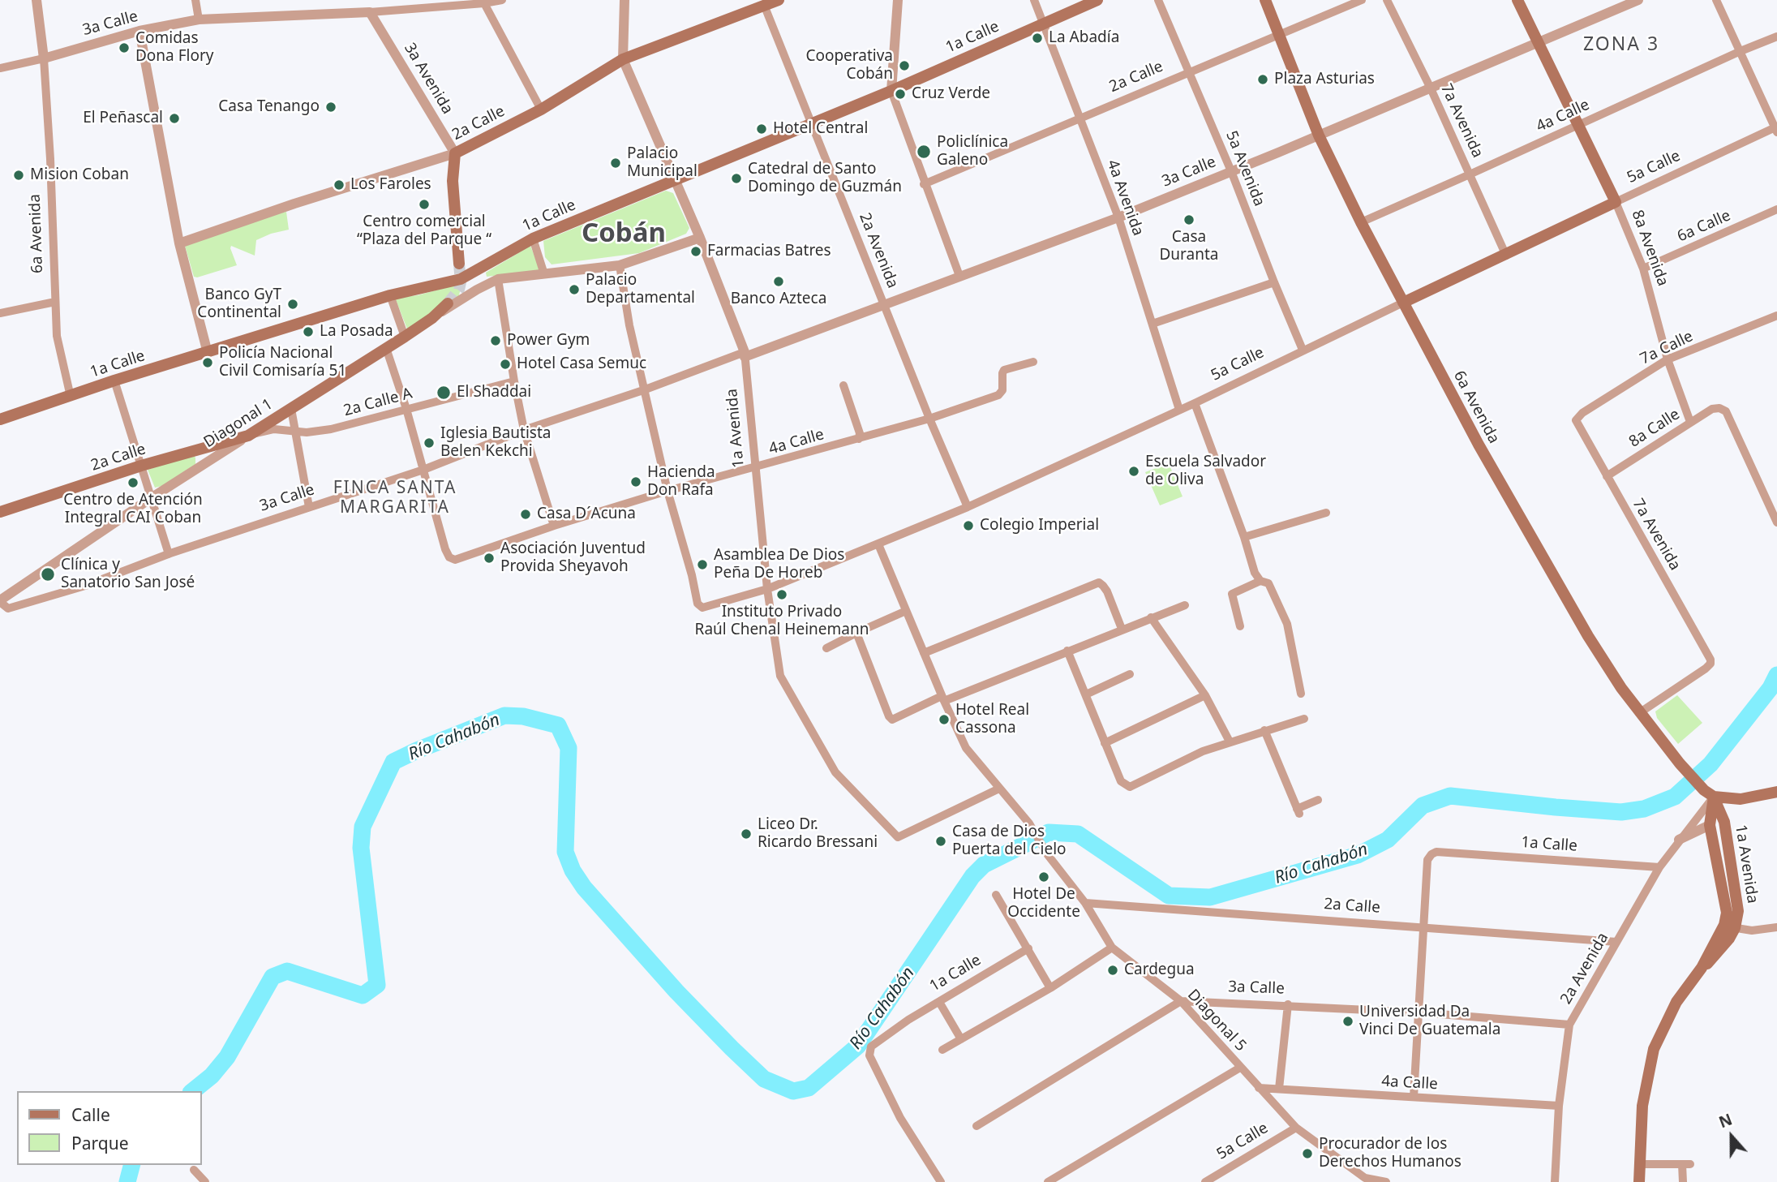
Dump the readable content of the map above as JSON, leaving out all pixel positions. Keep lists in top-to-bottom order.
{
  "streets": {
    "main road": [
      "1a Calle",
      "2a Calle",
      "5a Calle",
      "6a Avenida",
      "8a Avenida",
      "Diagonal 1",
      "1a Avenida"
    ],
    "street": [
      "3a Calle",
      "3a Avenida",
      "4a Calle",
      "7a Avenida",
      "5a Avenida",
      "4a Avenida",
      "6a Calle",
      "2a Avenida",
      "7a Calle",
      "2a Calle A",
      "8a Calle",
      "Diagonal 5"
    ]
  },
  "crossings": [
    ["3a Calle", "3a Avenida"],
    ["3a Calle", "4a Calle"],
    ["3a Calle", "7a Avenida"],
    ["3a Calle", "5a Avenida"],
    ["3a Calle", "4a Avenida"],
    ["3a Calle", "6a Avenida"],
    ["3a Calle", "8a Avenida"],
    ["3a Calle", "2a Avenida"],
    ["3a Calle", "Diagonal 1"],
    ["3a Calle", "1a Avenida"],
    ["3a Calle", "Diagonal 5"],
    ["1a Calle", "2a Calle"],
    ["1a Calle", "4a Avenida"],
    ["1a Calle", "6a Avenida"],
    ["1a Calle", "2a Avenida"],
    ["1a Calle", "1a Avenida"],
    ["2a Calle", "3a Avenida"],
    ["2a Calle", "5a Avenida"],
    ["2a Calle", "4a Avenida"],
    ["2a Calle", "6a Avenida"],
    ["2a Calle", "2a Avenida"],
    ["2a Calle", "2a Calle A"],
    ["2a Calle", "Diagonal 1"],
    ["2a Calle", "1a Avenida"],
    ["2a Calle", "Diagonal 5"],
    ["4a Calle", "7a Avenida"],
    ["4a Calle", "5a Calle"],
    ["4a Calle", "6a Avenida"],
    ["4a Calle", "8a Avenida"],
    ["4a Calle", "2a Avenida"],
    ["4a Calle", "1a Avenida"],
    ["4a Calle", "Diagonal 5"],
    ["7a Avenida", "5a Calle"],
    ["7a Avenida", "6a Avenida"],
    ["7a Avenida", "7a Calle"],
    ["7a Avenida", "8a Calle"],
    ["5a Calle", "5a Avenida"],
    ["5a Calle", "4a Avenida"],
    ["5a Calle", "6a Avenida"],
    ["5a Calle", "8a Avenida"],
    ["5a Calle", "2a Avenida"],
    ["5a Calle", "1a Avenida"],
    ["5a Calle", "Diagonal 5"],
    ["6a Calle", "8a Avenida"],
    ["6a Avenida", "2a Avenida"],
    ["6a Avenida", "1a Avenida"],
    ["8a Avenida", "7a Calle"],
    ["8a Avenida", "8a Calle"],
    ["2a Avenida", "1a Avenida"],
    ["2a Calle A", "Diagonal 1"],
    ["1a Avenida", "Diagonal 5"]
  ],
  "districts": ["ZONA 3", "Cobán", "FINCA SANTA MARGARITA"],
  "water": ["Río Cahabón"],
  "places": [
    "La Abadía",
    "Comidas Dona Flory",
    "Cooperativa Cobán",
    "Plaza Asturias",
    "Cruz Verde",
    "Casa Tenango",
    "El Peñascal",
    "Hotel Central",
    "Policlínica Galeno",
    "Palacio Municipal",
    "Mision Coban",
    "Catedral de Santo Domingo de Guzmán",
    "Los Faroles",
    "Centro comercial “Plaza del Parque “",
    "Casa Duranta",
    "Farmacias Batres",
    "Banco Azteca",
    "Palacio Departamental",
    "Banco GyT Continental",
    "La Posada",
    "Power Gym",
    "Policía Nacional Civil Comisaría 51",
    "Hotel Casa Semuc",
    "El Shaddai",
    "Iglesia Bautista Belen Kekchi",
    "Escuela Salvador de Oliva",
    "Hacienda Don Rafa",
    "Centro de Atención Integral CAI Coban",
    "Casa D´Acuna",
    "Colegio Imperial",
    "Asociación Juventud Provida Sheyavoh",
    "Asamblea De Dios Peña De Horeb",
    "Clínica y Sanatorio San José",
    "Instituto Privado Raúl Chenal Heinemann",
    "Hotel Real Cassona",
    "Liceo Dr. Ricardo Bressani",
    "Casa de Dios Puerta del Cielo",
    "Hotel De Occidente",
    "Cardegua",
    "Universidad Da Vinci De Guatemala",
    "Procurador de los Derechos Humanos"
  ],
  "legend": ["Calle", "Parque"],
  "north": "top"
}
